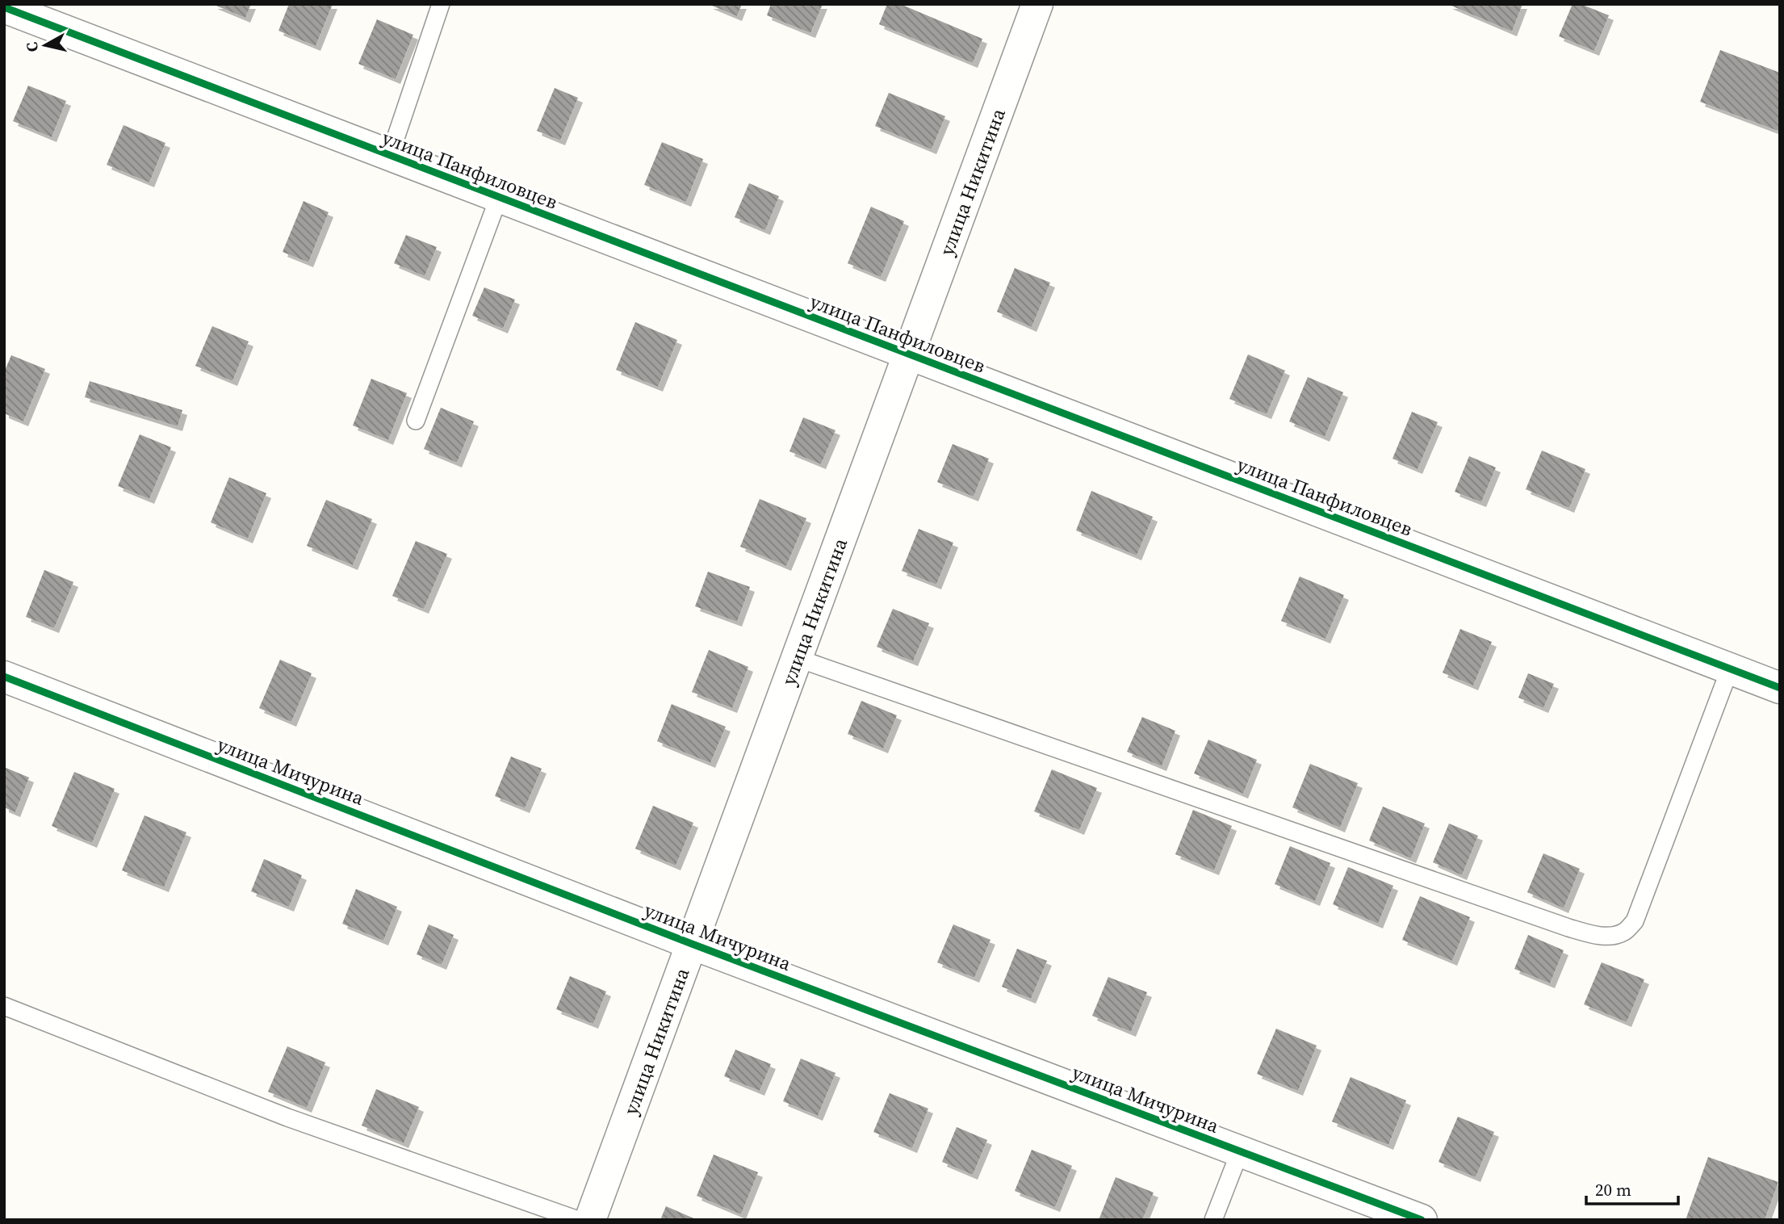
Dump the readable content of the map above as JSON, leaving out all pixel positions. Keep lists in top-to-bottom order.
{
  "streets": {
    "street": ["улица Панфиловцев", "улица Никитина", "улица Мичурина"]
  },
  "crossings": [
    ["улица Панфиловцев", "улица Никитина"],
    ["улица Никитина", "улица Мичурина"]
  ],
  "scale_bar": "20 m",
  "north": "left"
}
